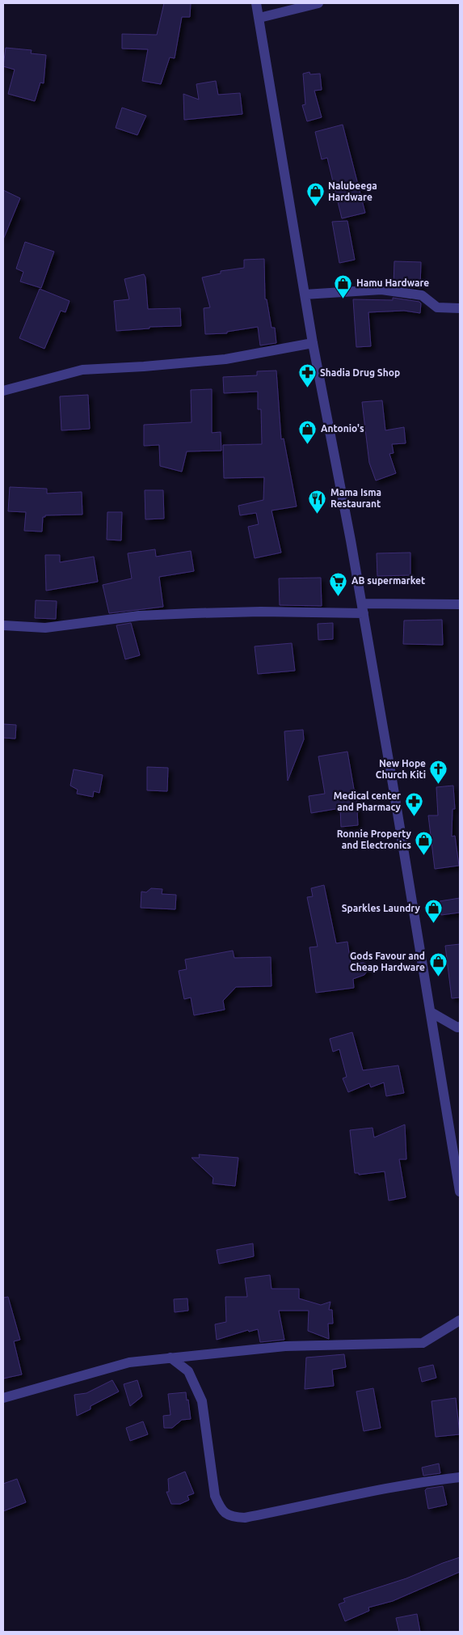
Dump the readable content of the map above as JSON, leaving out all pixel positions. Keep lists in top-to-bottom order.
{
  "places": {
    "shop": [
      "Nalubeega Hardware",
      "Hamu Hardware",
      "Antonio's",
      "Ronnie Property and Electronics",
      "Sparkles Laundry",
      "Gods Favour and Cheap Hardware"
    ],
    "pharmacy": ["Shadia Drug Shop", "Medical center and Pharmacy"],
    "restaurant": ["Mama Isma Restaurant"],
    "supermarket": ["AB supermarket"],
    "church": ["New Hope Church Kiti"]
  }
}
